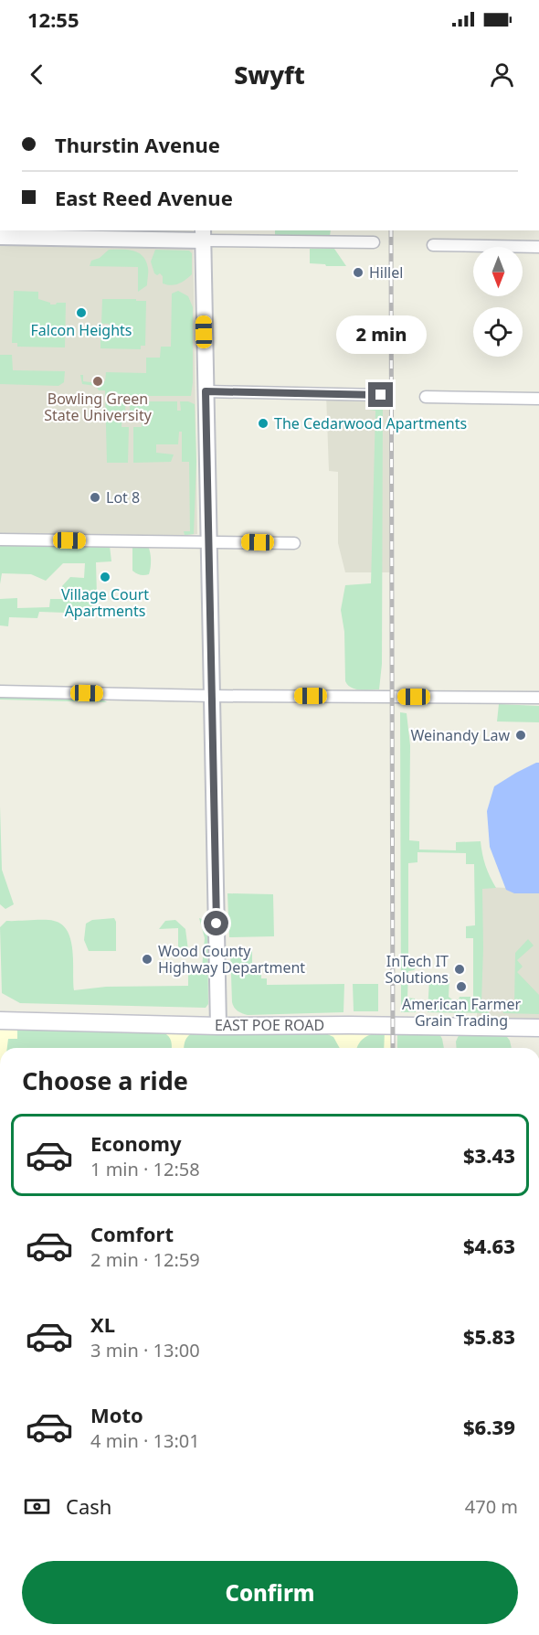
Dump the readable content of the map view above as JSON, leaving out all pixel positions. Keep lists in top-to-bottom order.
{
  "streets": {
    "main road": ["EAST POE ROAD"]
  },
  "places": [
    "Hillel",
    "Falcon Heights",
    "Bowling Green State University",
    "The Cedarwood Apartments",
    "Lot 8",
    "Village Court Apartments",
    "Weinandy Law",
    "Wood County Highway Department",
    "InTech IT Solutions",
    "American Farmer Grain Trading"
  ],
  "north": "bottom",
  "page": {
    "status": "12:55",
    "header": "Swyft",
    "banner": ["Thurstin Avenue", "East Reed Avenue"],
    "bubble": "2 min",
    "heading": "Choose a ride",
    "list": [
      {
        "name": "Economy",
        "note": "1 min · 12:58",
        "value": "$3.43"
      },
      {
        "name": "Comfort",
        "note": "2 min · 12:59",
        "value": "$4.63"
      },
      {
        "name": "XL",
        "note": "3 min · 13:00",
        "value": "$5.83"
      },
      {
        "name": "Moto",
        "note": "4 min · 13:01",
        "value": "$6.39"
      }
    ],
    "pay": ["Cash", "470 m"],
    "buttons": "Confirm"
  }
}
